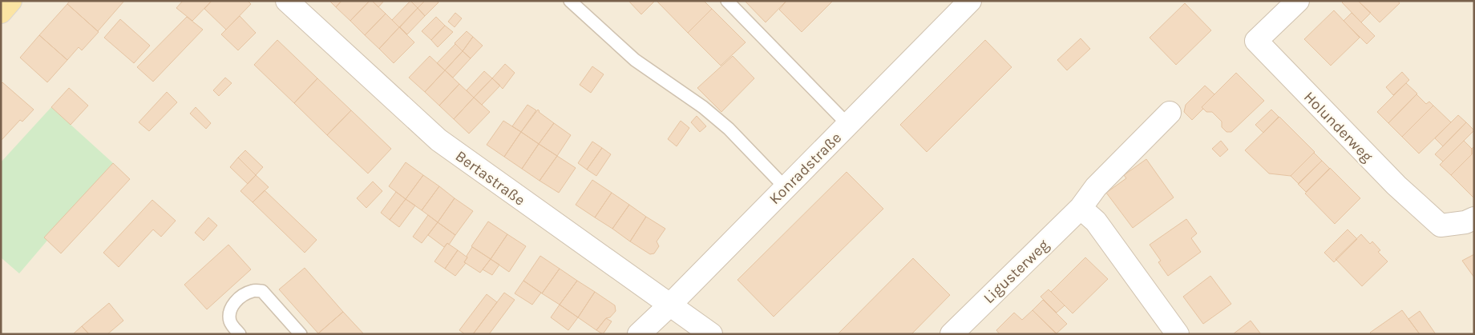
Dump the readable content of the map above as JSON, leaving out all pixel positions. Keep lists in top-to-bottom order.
{
  "streets": {
    "street": [
      "Holunderweg",
      "Konradstraße",
      "Bertastraße",
      "Ligusterweg"
    ]
  },
  "crossings": [
    ["Konradstraße", "Bertastraße"]
  ]
}
